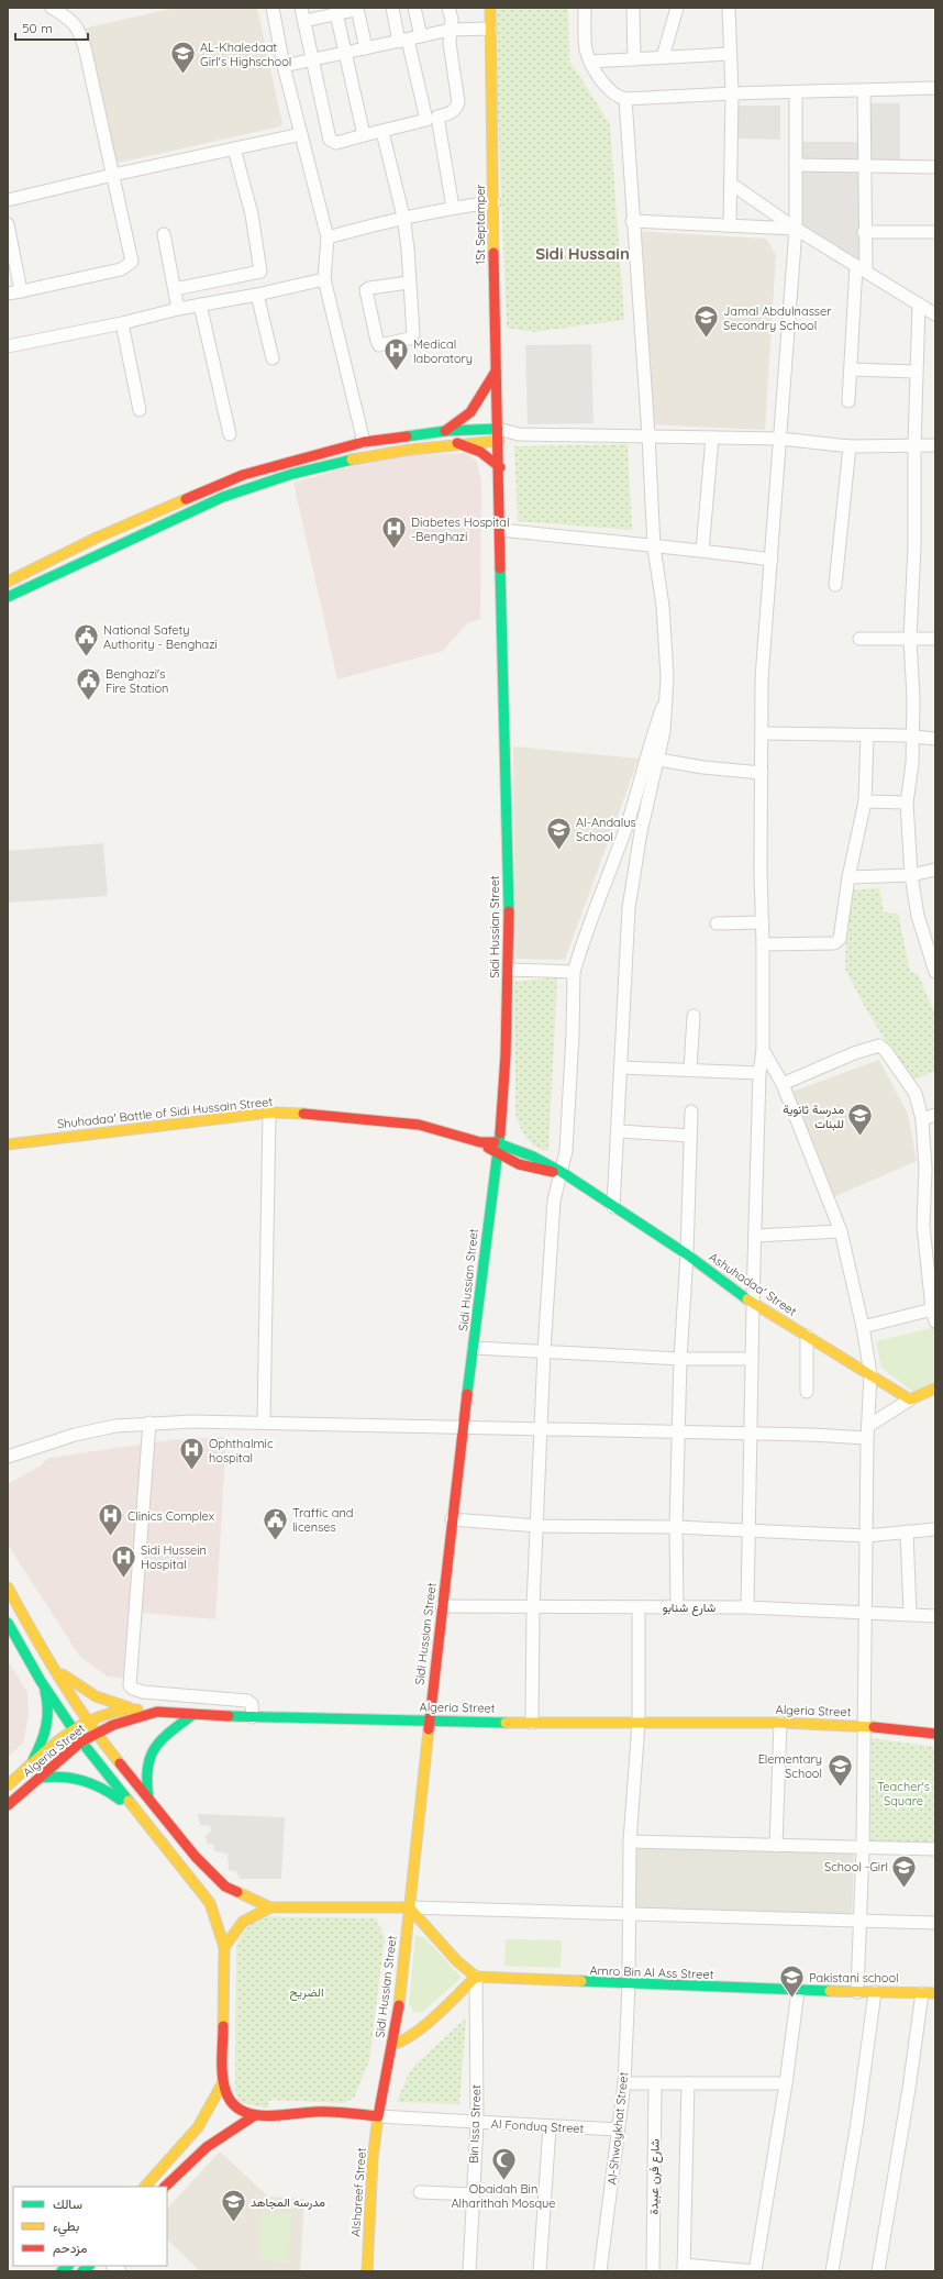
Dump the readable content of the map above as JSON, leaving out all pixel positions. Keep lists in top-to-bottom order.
{
  "streets": {
    "main road": [
      "1St Septamper",
      "Sidi Hussian Street",
      "Shuhadaa' Battle of Sidi Hussain Street",
      "Ashuhadaa' Street",
      "Algeria Street",
      "Amro Bin Al Ass Street",
      "Alshareef Street"
    ],
    "street": [
      "شارع شنابو",
      "Bin Issa Street",
      "Al Fonduq Street",
      "Al-Shwaykhat Street",
      "شارع فرن عبيدة"
    ]
  },
  "crossings": [
    ["1St Septamper", "Sidi Hussian Street"],
    ["Sidi Hussian Street", "Shuhadaa' Battle of Sidi Hussain Street"],
    ["Sidi Hussian Street", "شارع شنابو"],
    ["Sidi Hussian Street", "Algeria Street"],
    ["Sidi Hussian Street", "Al Fonduq Street"],
    ["Sidi Hussian Street", "Alshareef Street"],
    ["Shuhadaa' Battle of Sidi Hussain Street", "Ashuhadaa' Street"],
    ["شارع شنابو", "Al-Shwaykhat Street"],
    ["Algeria Street", "Al-Shwaykhat Street"],
    ["Amro Bin Al Ass Street", "Bin Issa Street"],
    ["Amro Bin Al Ass Street", "Al-Shwaykhat Street"],
    ["Bin Issa Street", "Al Fonduq Street"],
    ["Al Fonduq Street", "Al-Shwaykhat Street"],
    ["Al Fonduq Street", "Alshareef Street"]
  ],
  "districts": ["Sidi Hussain"],
  "parks": ["Teacher's Square", "الضريح"],
  "places": {
    "school or university": [
      "AL-Khaledaat Girl's Highschool",
      "Jamal Abdulnasser Secondry School",
      "Al-Andalus School",
      "مدرسة ثانوية للبنات",
      "Elementary School",
      "School -Girl",
      "Pakistani school",
      "مدرسه المجاهد"
    ],
    "hospital": [
      "Medical laboratory",
      "Diabetes Hospital -Benghazi",
      "Ophthalmic hospital",
      "Clinics Complex",
      "Sidi Hussein Hospital"
    ],
    "public building": ["National Safety Authority - Benghazi", "Benghazi's Fire Station", "Traffic and licenses"],
    "mosque": ["Obaidah Bin Alharithah Mosque"]
  },
  "legend": ["سالك", "بطيء", "مزدحم"],
  "scale_bar": "50 m"
}
